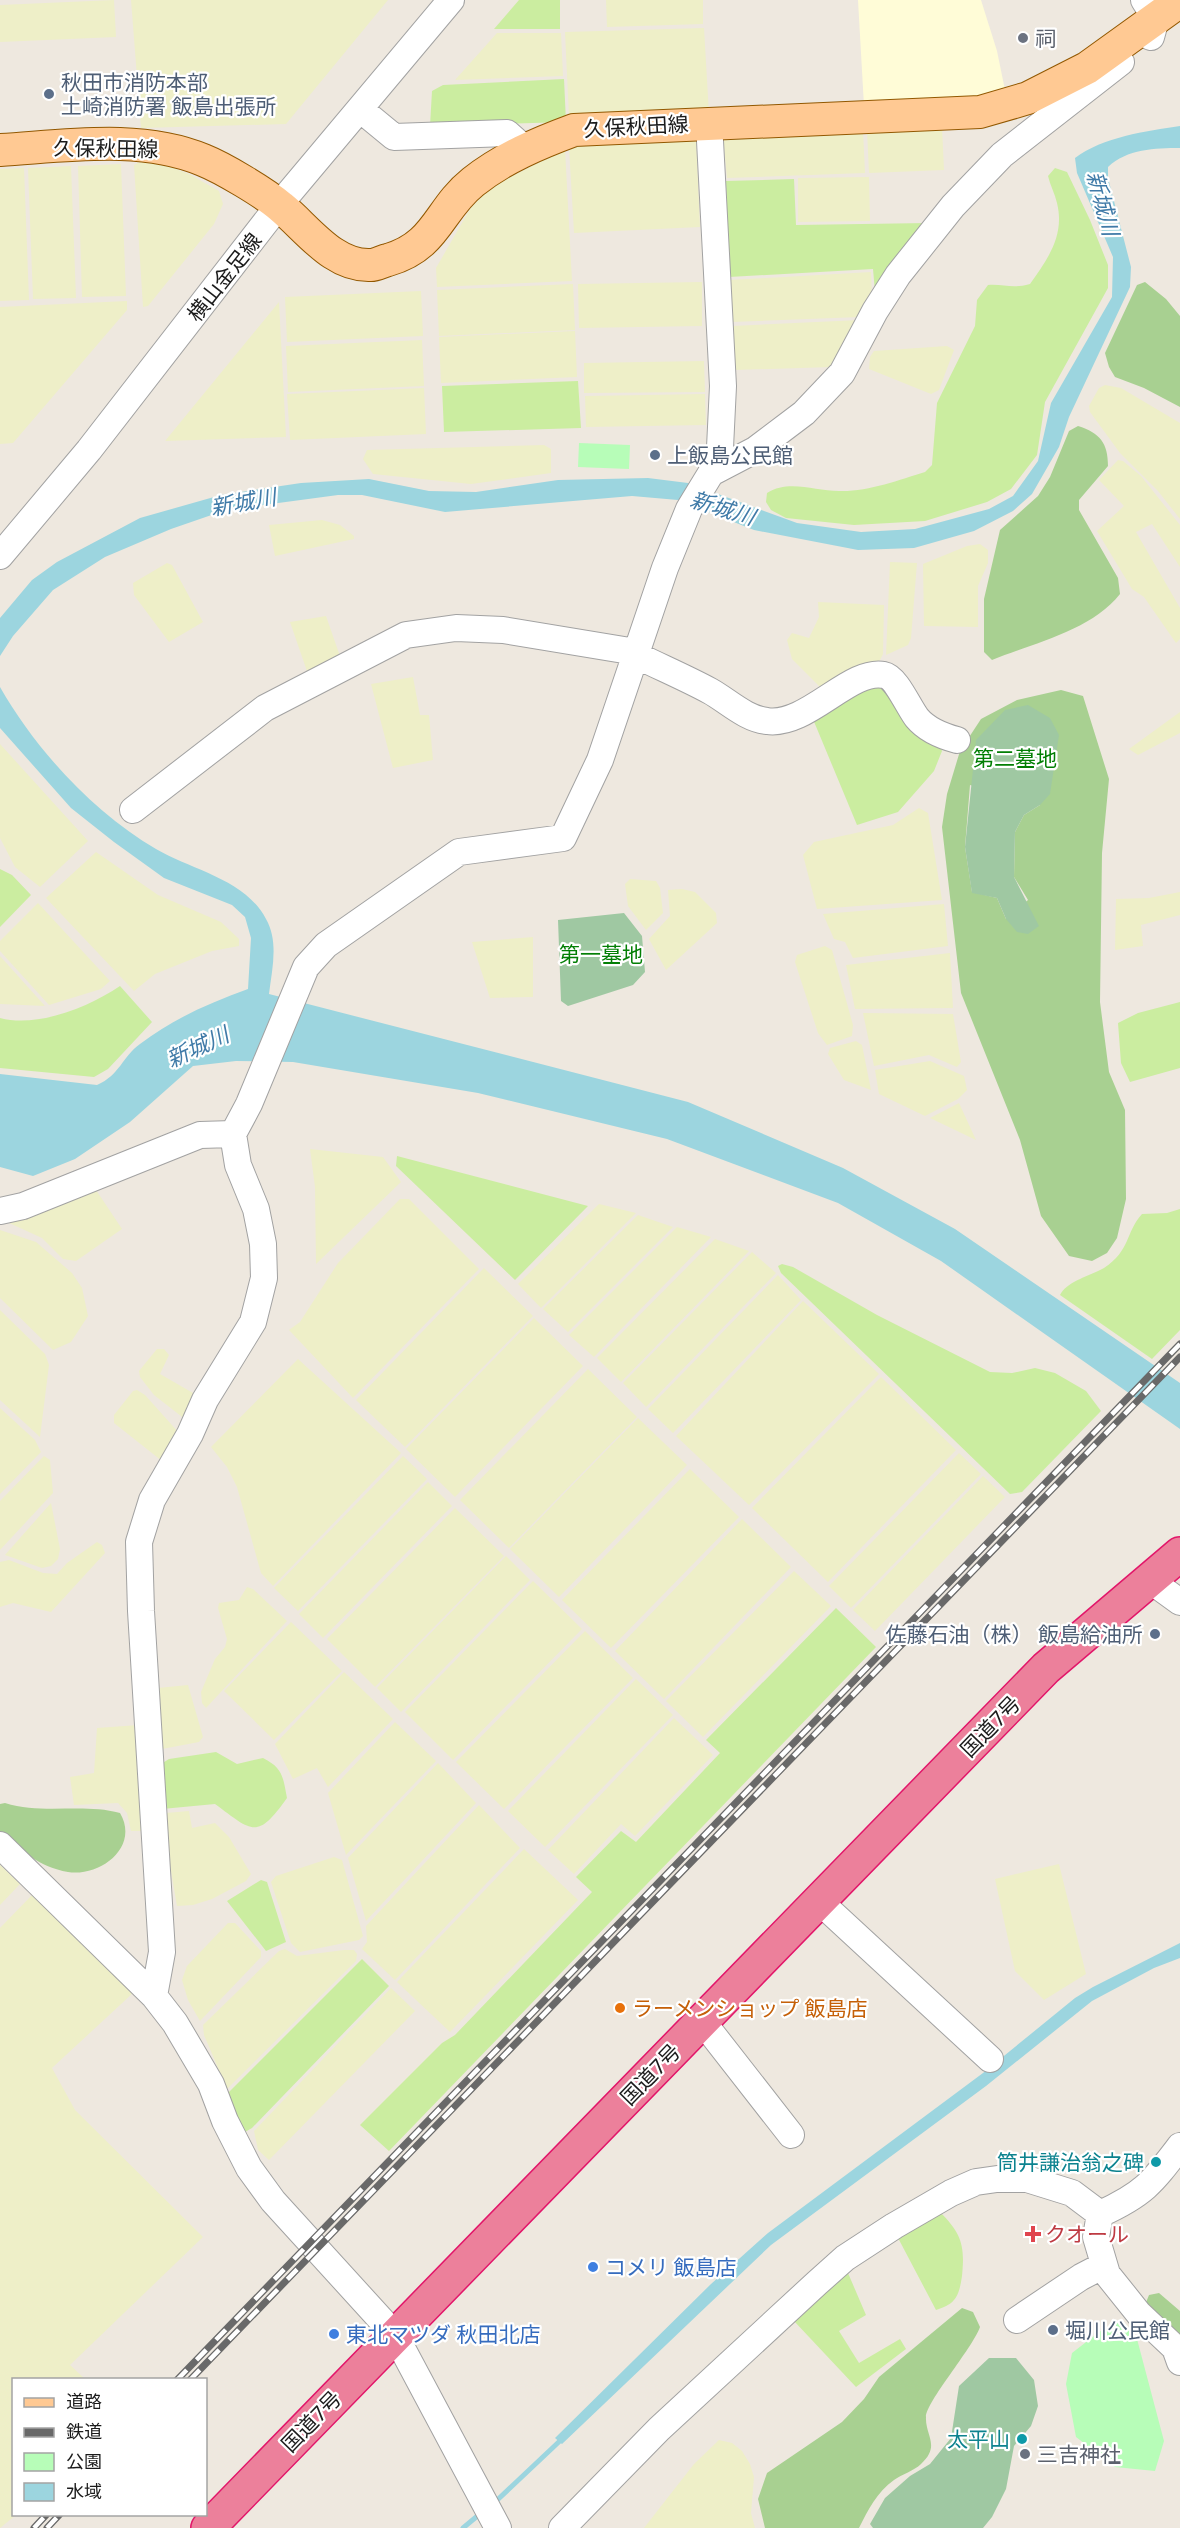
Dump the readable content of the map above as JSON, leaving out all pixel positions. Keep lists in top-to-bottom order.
{
  "streets": {
    "highway": ["国道7号"],
    "main road": ["久保秋田線"],
    "street": ["横山金足線"]
  },
  "crossings": [
    ["久保秋田線", "横山金足線"]
  ],
  "water": ["新城川"],
  "parks": ["第二墓地", "第一墓地"],
  "places": {
    "other": [
      "祠",
      "秋田市消防本部 土崎消防署 飯島出張所",
      "上飯島公民館",
      "佐藤石油（株） 飯島給油所",
      "ラーメンショップ 飯島店",
      "筒井謙治翁之碑",
      "コメリ 飯島店",
      "堀川公民館",
      "東北マツダ 秋田北店",
      "太平山",
      "三吉神社"
    ],
    "health": ["クオール"]
  },
  "legend": [
    "道路",
    "鉄道",
    "公園",
    "水域"
  ]
}
